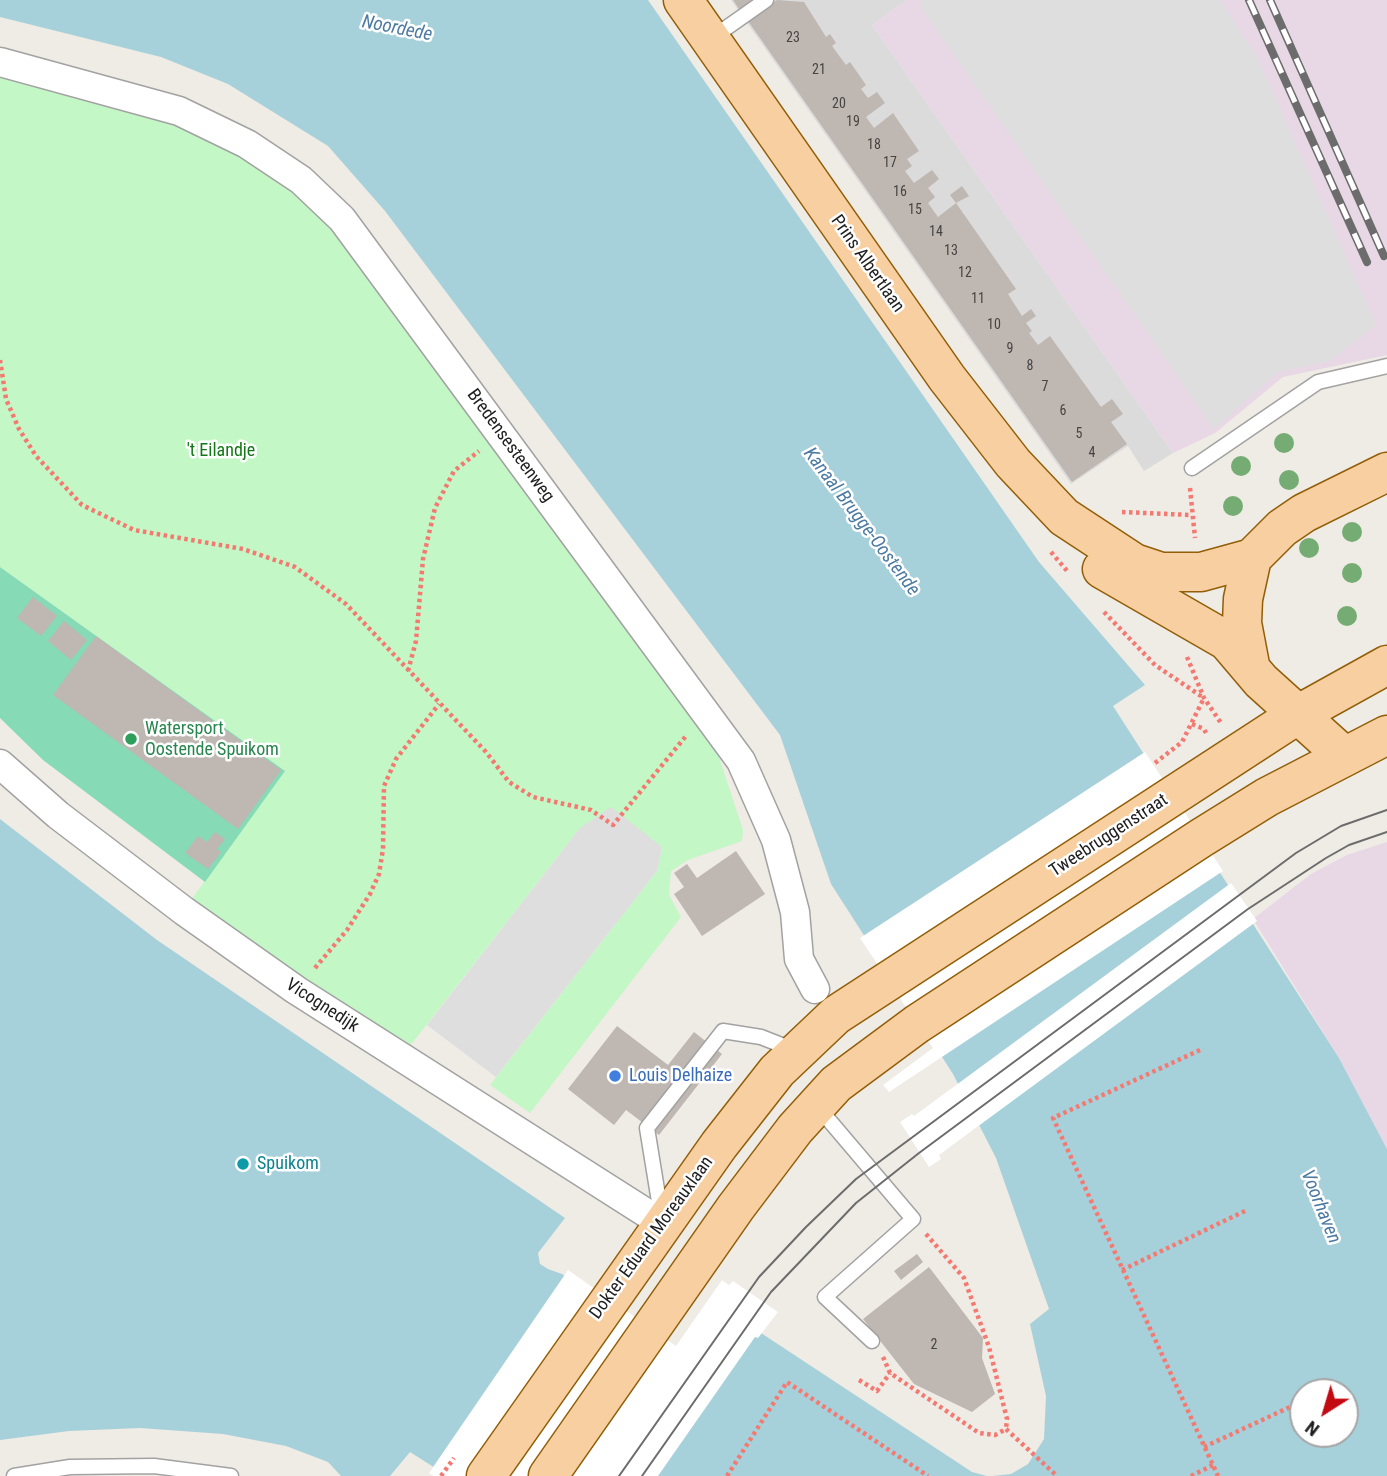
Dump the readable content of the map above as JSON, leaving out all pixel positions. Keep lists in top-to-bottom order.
{
  "streets": {
    "main road": ["Prins Albertlaan", "Tweebruggenstraat", "Dokter Eduard Moreauxlaan"],
    "street": ["Bredensesteenweg", "Vicognedijk"]
  },
  "crossings": [
    ["Prins Albertlaan", "Tweebruggenstraat"],
    ["Bredensesteenweg", "Tweebruggenstraat"],
    ["Bredensesteenweg", "Dokter Eduard Moreauxlaan"],
    ["Tweebruggenstraat", "Dokter Eduard Moreauxlaan"],
    ["Vicognedijk", "Dokter Eduard Moreauxlaan"]
  ],
  "water": ["Noordede", "Kanaal Brugge-Oostende", "Voorhaven"],
  "parks": ["'t Eilandje"],
  "places": ["Watersport Oostende Spuikom", "Louis Delhaize", "Spuikom"],
  "house_numbers": [
    "23",
    "21",
    "20",
    "19",
    "18",
    "17",
    "16",
    "15",
    "14",
    "13",
    "12",
    "11",
    "10",
    "9",
    "8",
    "7",
    "6",
    "5",
    "4",
    "2"
  ],
  "north": "bottom left"
}
